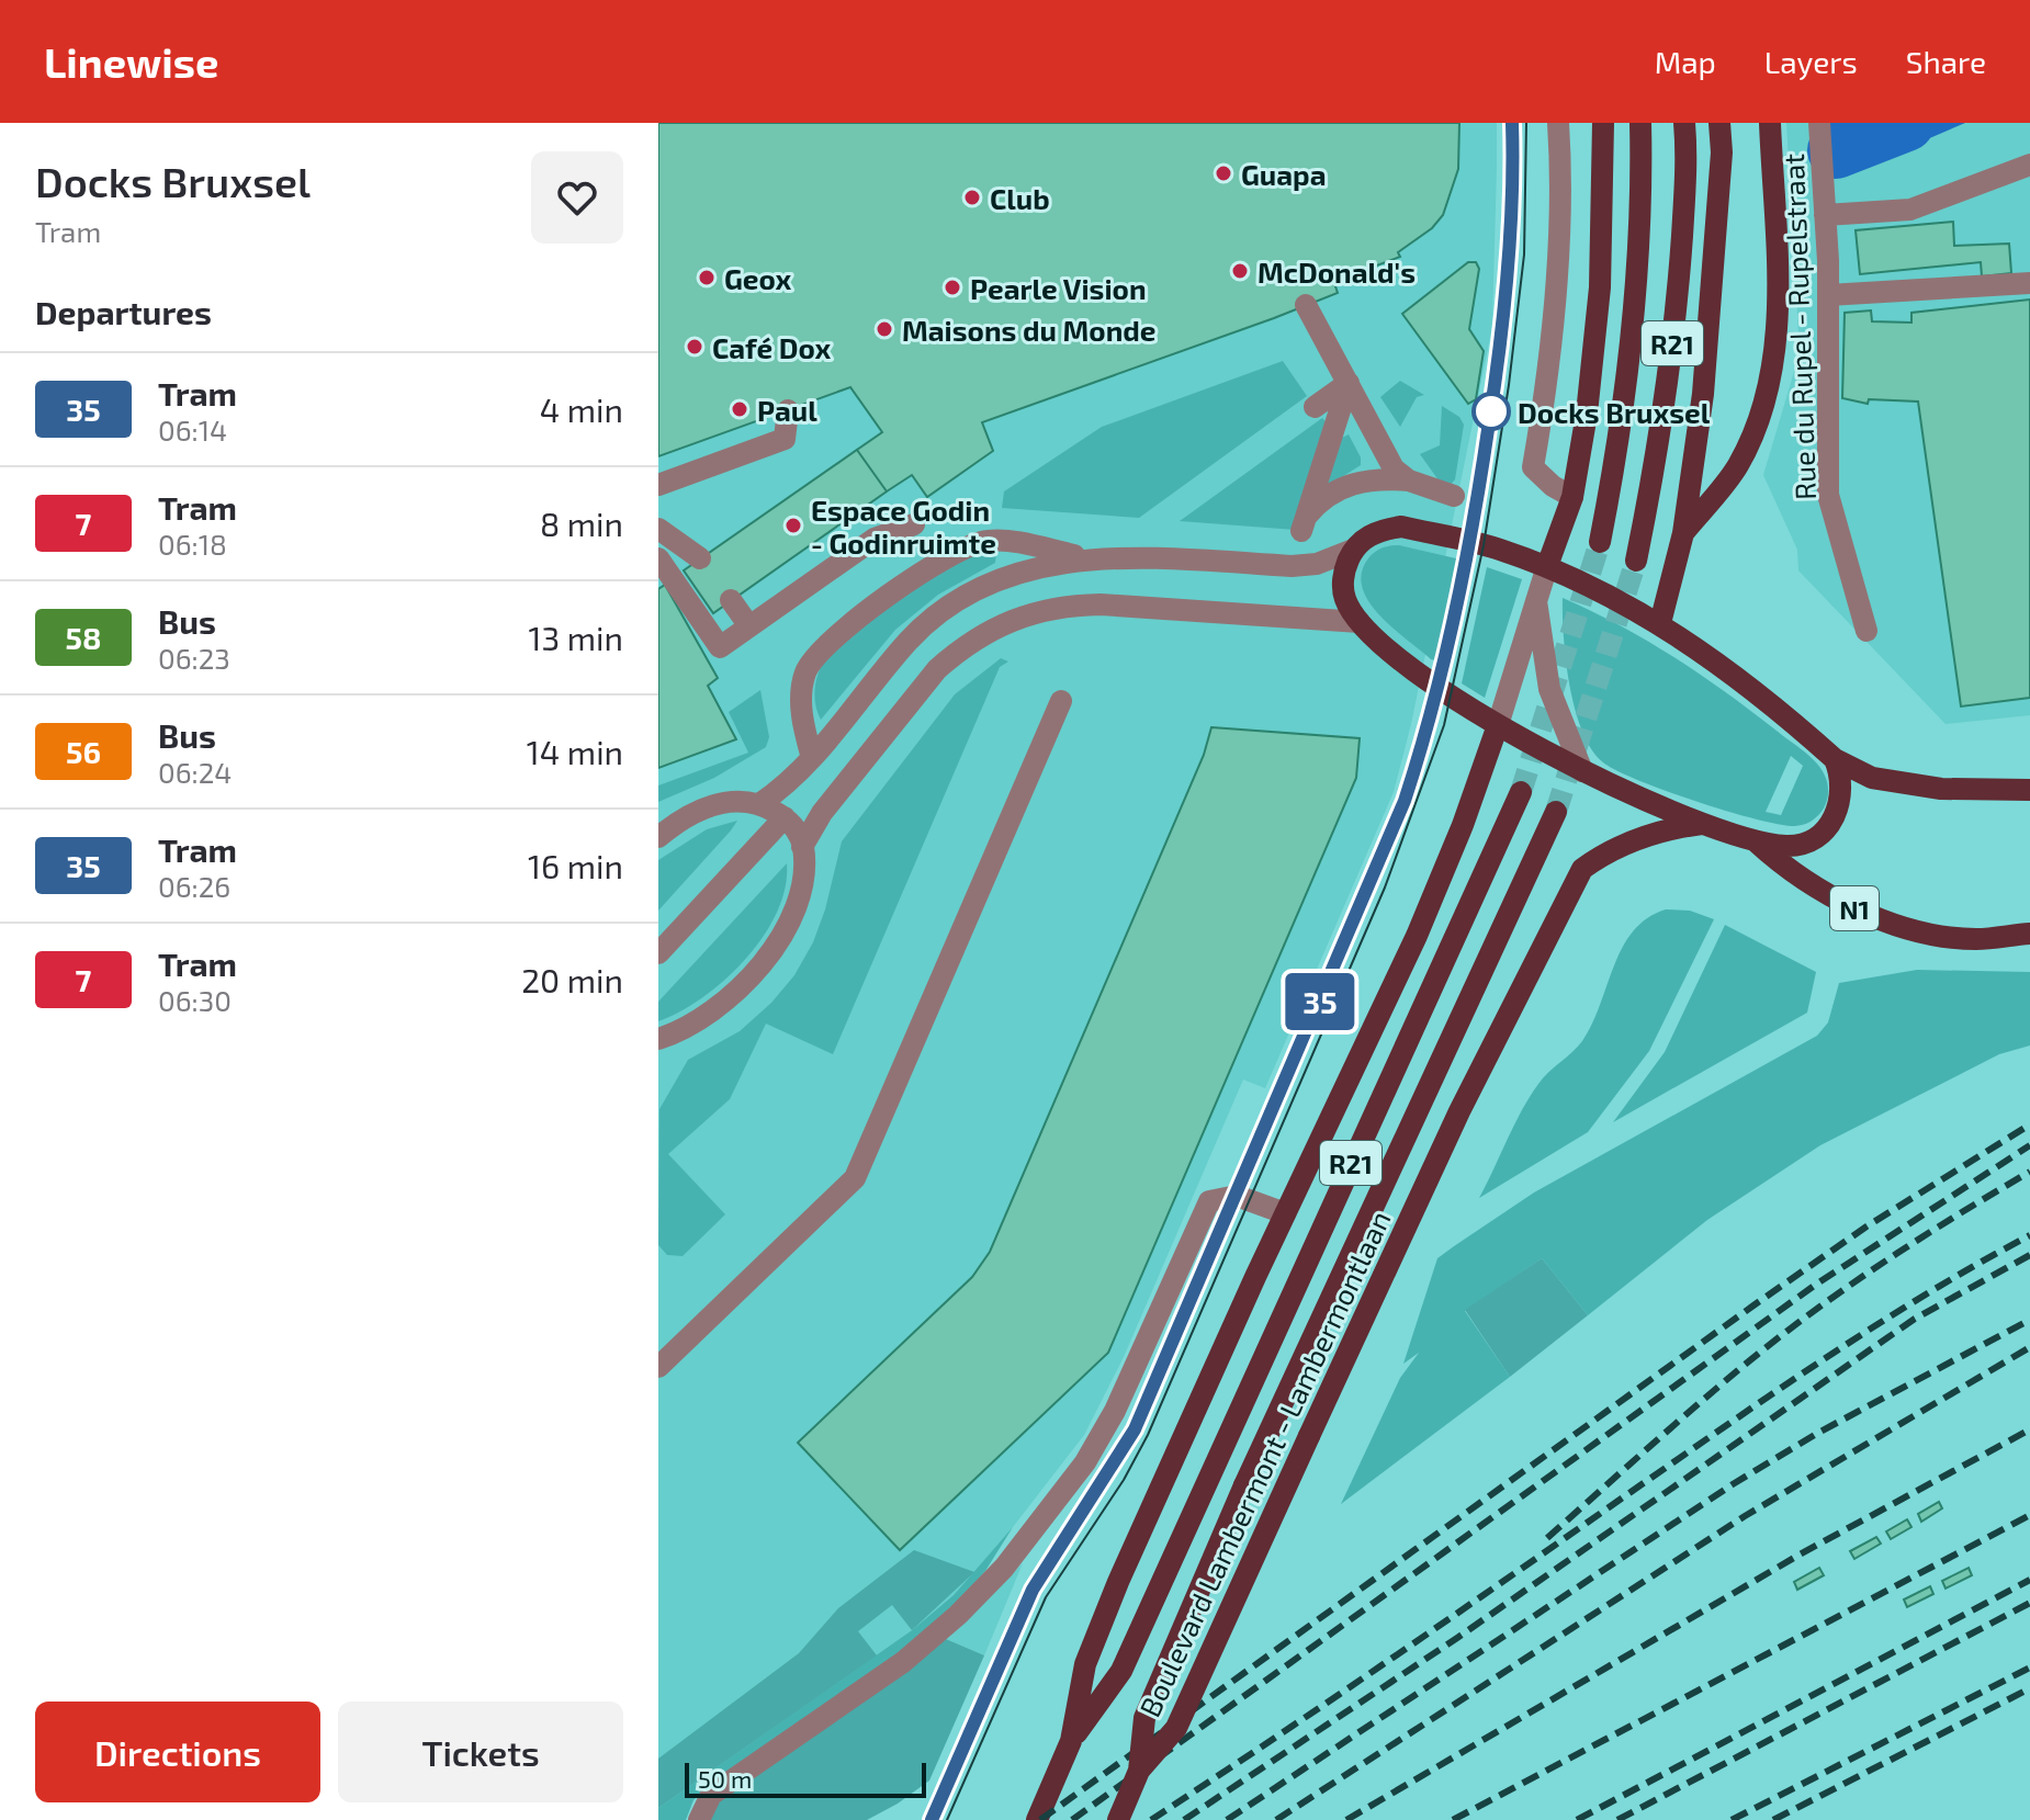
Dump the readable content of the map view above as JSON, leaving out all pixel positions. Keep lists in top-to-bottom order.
{
  "streets": {
    "main road": ["R21", "N1", "Boulevard Lambermont - Lambermontlaan"],
    "street": ["Rue du Rupel - Rupelstraat"]
  },
  "crossings": [
    ["R21", "Boulevard Lambermont - Lambermontlaan"]
  ],
  "places": [
    "Guapa",
    "Club",
    "McDonald's",
    "Geox",
    "Pearle Vision",
    "Maisons du Monde",
    "Café Dox",
    "Paul",
    "Docks Bruxsel",
    "Espace Godin - Godinruimte"
  ],
  "lines": ["tram line 35"],
  "scale_bar": "50 m",
  "page": {
    "header": "Linewise",
    "nav": ["Map", "Layers", "Share"],
    "heading": [
      ["Docks Bruxsel", "Tram"],
      "Departures"
    ],
    "on_map": "35",
    "list": [
      {
        "mark": "35",
        "name": "Tram",
        "note": "06:14",
        "value": "4 min"
      },
      {
        "mark": "7",
        "name": "Tram",
        "note": "06:18",
        "value": "8 min"
      },
      {
        "mark": "58",
        "name": "Bus",
        "note": "06:23",
        "value": "13 min"
      },
      {
        "mark": "56",
        "name": "Bus",
        "note": "06:24",
        "value": "14 min"
      },
      {
        "mark": "35",
        "name": "Tram",
        "note": "06:26",
        "value": "16 min"
      },
      {
        "mark": "7",
        "name": "Tram",
        "note": "06:30",
        "value": "20 min"
      }
    ],
    "buttons": ["Directions", "Tickets"],
    "scale": "50 m"
  }
}
